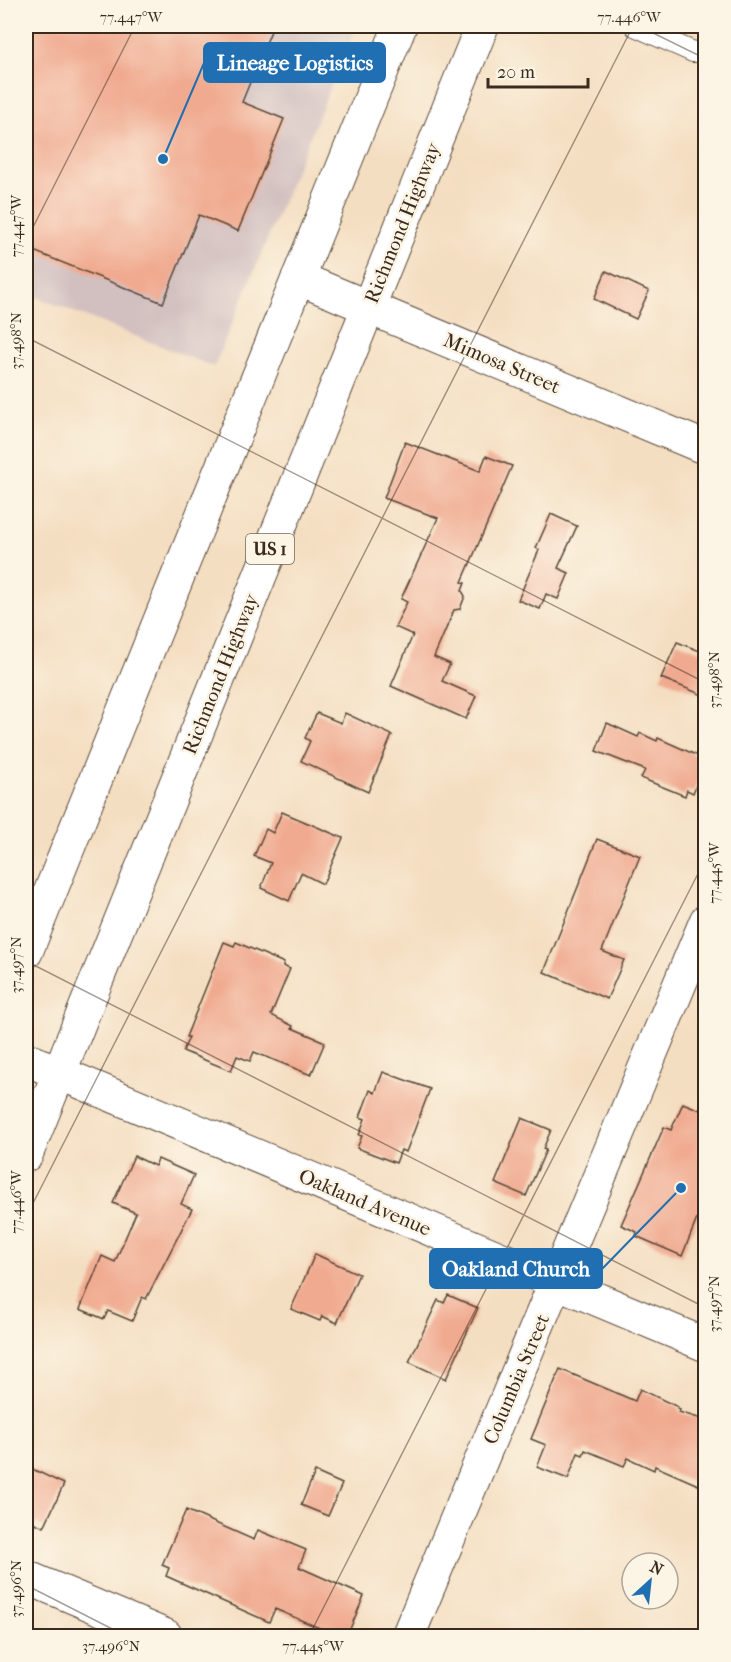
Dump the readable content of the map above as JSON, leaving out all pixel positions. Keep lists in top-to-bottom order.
{
  "streets": {
    "main road": [
      "Richmond Highway",
      "Mimosa Street",
      "US 1",
      "Oakland Avenue",
      "Columbia Street"
    ]
  },
  "crossings": [
    ["Richmond Highway", "Mimosa Street"],
    ["Richmond Highway", "Oakland Avenue"],
    ["Oakland Avenue", "Columbia Street"]
  ],
  "places": ["Lineage Logistics", "Oakland Church"],
  "scale_bar": "20 m",
  "north": "top right",
  "coordinates": [
    "77.447°W",
    "77.446°W",
    "37.498°N",
    "77.445°W",
    "37.497°N",
    "37.496°N"
  ]
}
